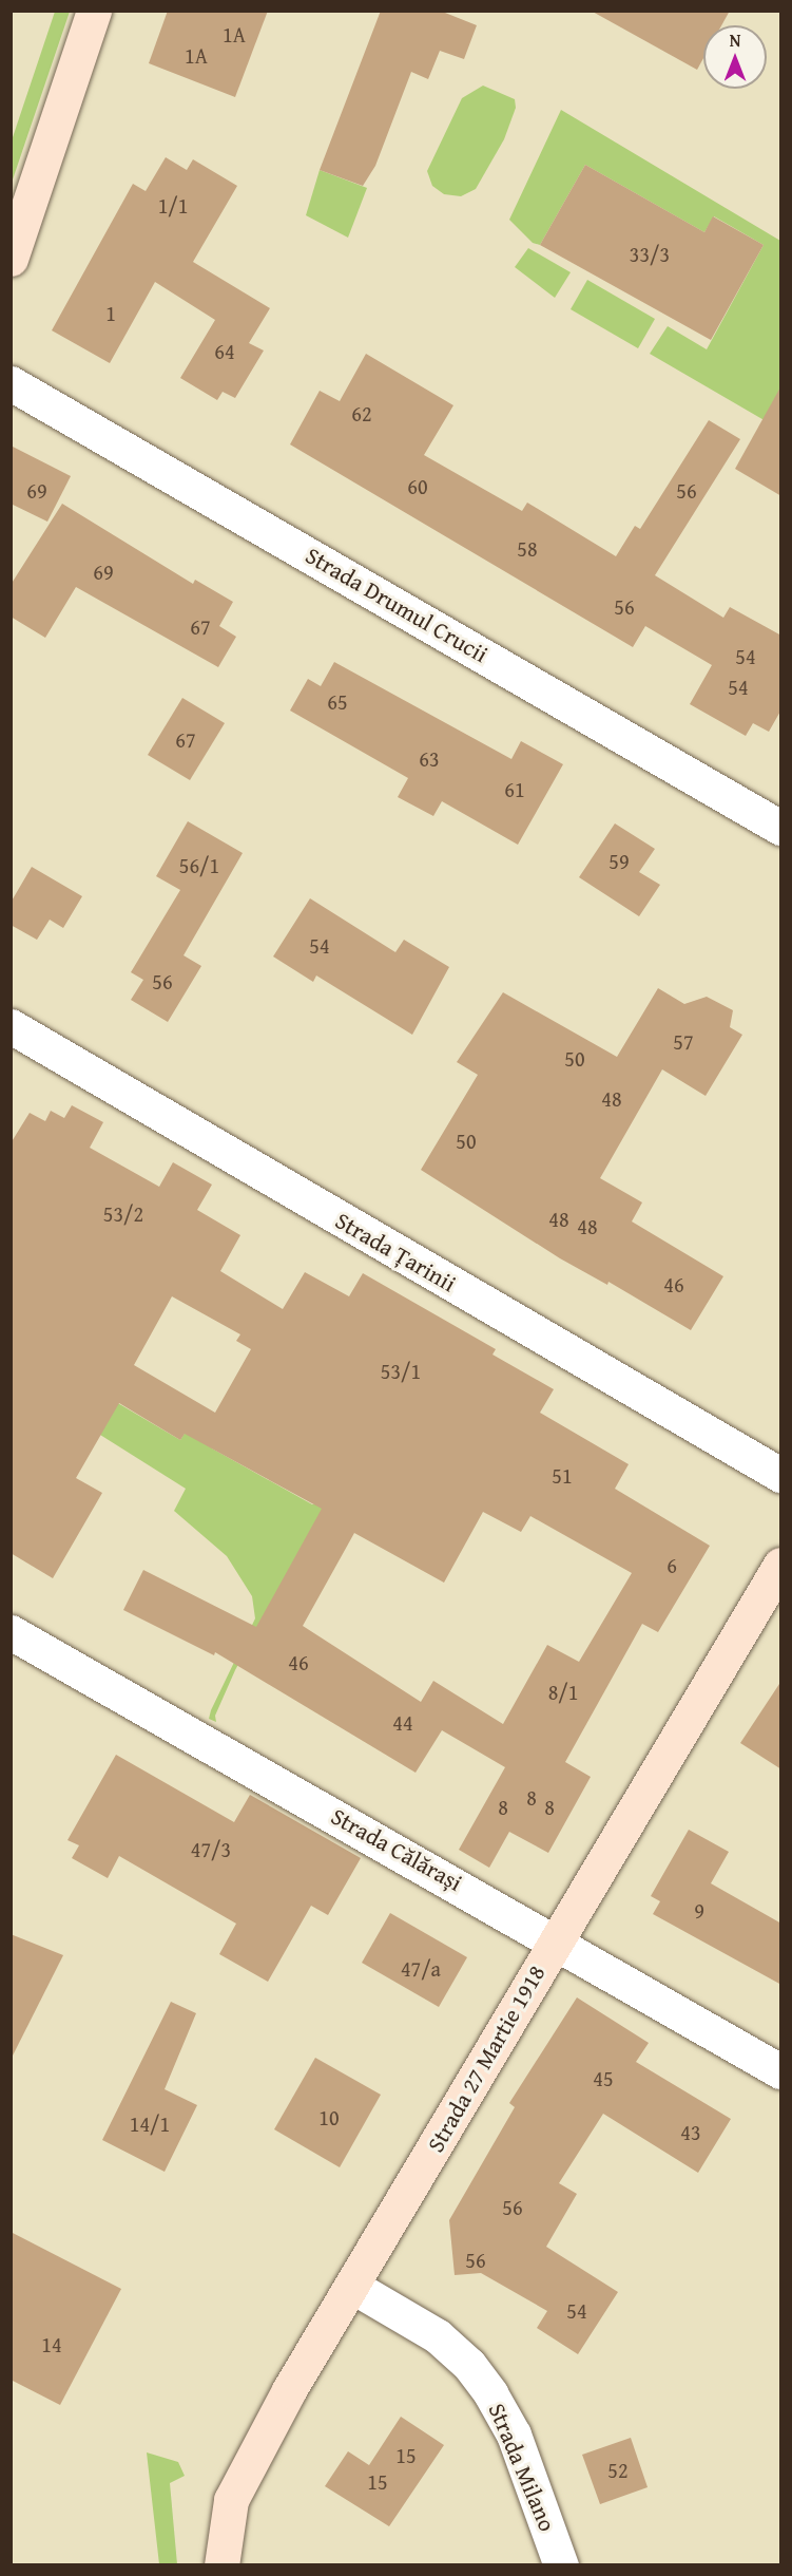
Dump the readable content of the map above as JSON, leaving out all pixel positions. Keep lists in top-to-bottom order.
{
  "streets": {
    "main road": ["Strada 27 Martie 1918"],
    "street": [
      "Strada Drumul Crucii",
      "Strada Țarinii",
      "Strada Călărași",
      "Strada Milano"
    ]
  },
  "crossings": [
    ["Strada Călărași", "Strada 27 Martie 1918"],
    ["Strada 27 Martie 1918", "Strada Milano"]
  ],
  "house_numbers": [
    "1A",
    "1A",
    "1/1",
    "33/3",
    "1",
    "64",
    "62",
    "60",
    "69",
    "56",
    "58",
    "69",
    "56",
    "67",
    "54",
    "54",
    "65",
    "67",
    "63",
    "61",
    "59",
    "56/1",
    "54",
    "56",
    "57",
    "50",
    "48",
    "50",
    "53/2",
    "48",
    "48",
    "46",
    "53/1",
    "51",
    "6",
    "46",
    "8/1",
    "44",
    "8",
    "8",
    "8",
    "47/3",
    "9",
    "47/a",
    "45",
    "10",
    "14/1",
    "43",
    "56",
    "56",
    "54",
    "14",
    "15",
    "52",
    "15"
  ],
  "north": "top"
}
